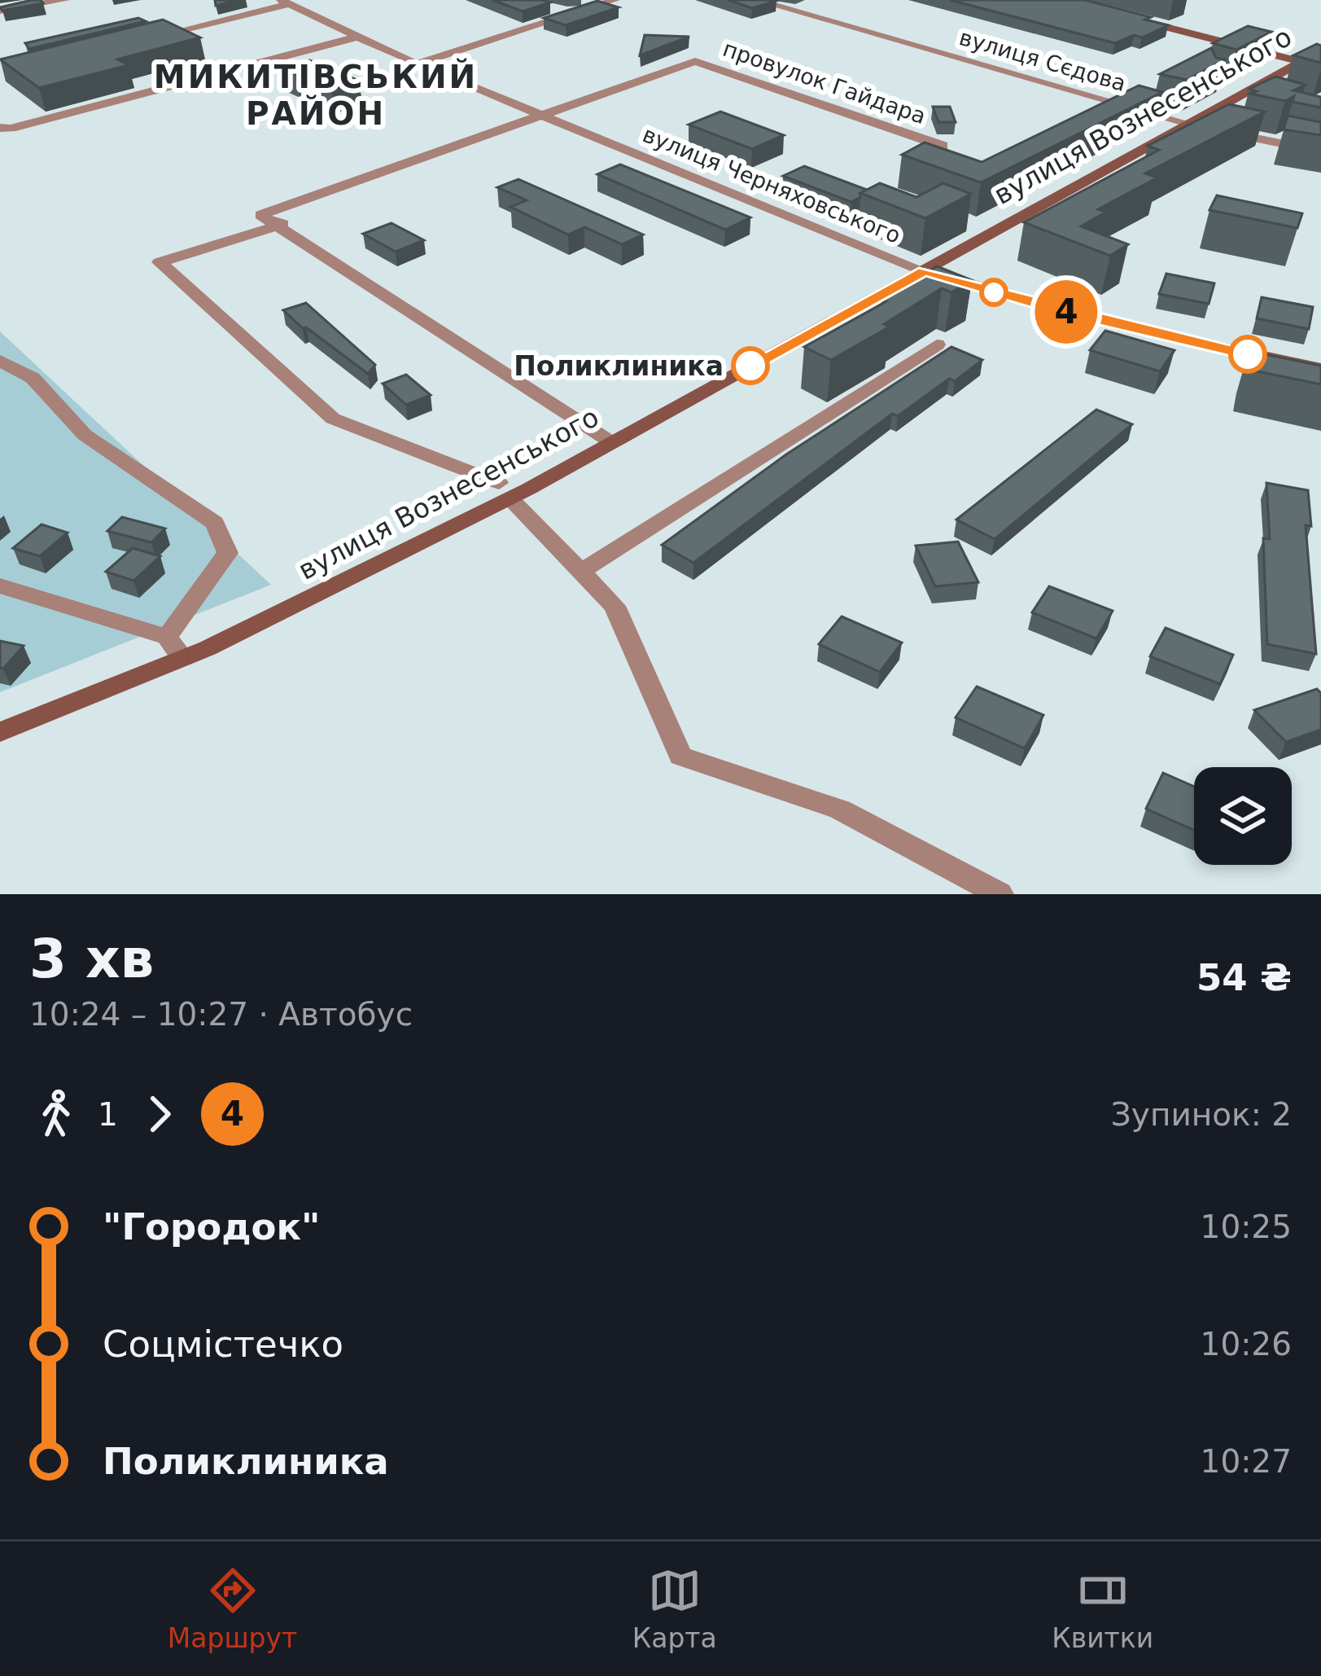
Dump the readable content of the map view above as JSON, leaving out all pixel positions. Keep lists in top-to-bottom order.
{
  "streets": {
    "main road": ["вулиця Вознесенського", "вулиця Черняховського"],
    "street": ["вулиця Сєдова", "провулок Гайдара"]
  },
  "crossings": [
    ["вулиця Сєдова", "вулиця Вознесенського"],
    ["провулок Гайдара", "вулиця Черняховського"],
    ["вулиця Вознесенського", "вулиця Черняховського"]
  ],
  "districts": ["МИКИТІВСЬКИЙ РАЙОН"],
  "places": ["Поликлиника"],
  "lines": ["bus line 4"],
  "page": {
    "on_map": "4",
    "heading": ["3 хв", "10:24 – 10:27 · Автобус", "54 ₴"],
    "legs": ["1", "4", "Зупинок: 2"],
    "list": [
      {
        "name": "\"Городок\"",
        "value": "10:25"
      },
      {
        "name": "Соцмістечко",
        "value": "10:26"
      },
      {
        "name": "Поликлиника",
        "value": "10:27"
      }
    ],
    "tabs": ["Маршрут", "Карта", "Квитки"]
  }
}
